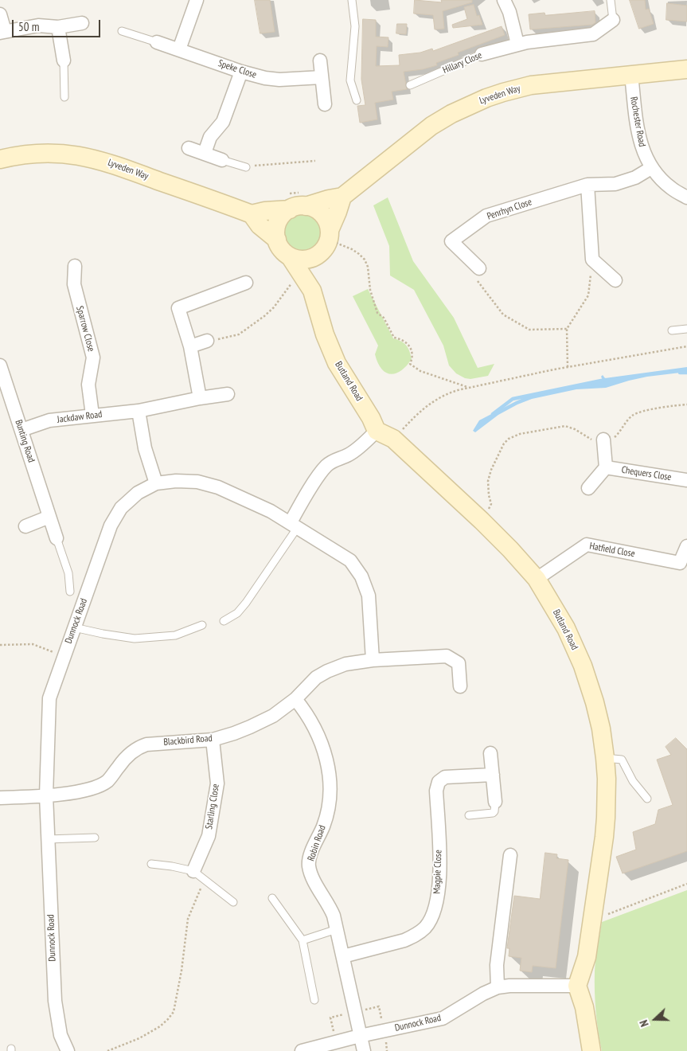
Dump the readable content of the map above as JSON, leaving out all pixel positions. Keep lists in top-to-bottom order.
{
  "streets": {
    "street": [
      "Hillary Close",
      "Speke Close",
      "Lyveden Way",
      "Rochester Road",
      "Penrhyn Close",
      "Sparrow Close",
      "Butland Road",
      "Jackdaw Road",
      "Bunting Road",
      "Chequers Close",
      "Hatfield Close",
      "Dunnock Road",
      "Blackbird Road",
      "Starling Close",
      "Robin Road",
      "Magpie Close"
    ]
  },
  "crossings": [
    ["Lyveden Way", "Rochester Road"],
    ["Lyveden Way", "Butland Road"],
    ["Rochester Road", "Penrhyn Close"],
    ["Sparrow Close", "Jackdaw Road"],
    ["Butland Road", "Hatfield Close"],
    ["Butland Road", "Dunnock Road"],
    ["Jackdaw Road", "Bunting Road"],
    ["Dunnock Road", "Blackbird Road"],
    ["Dunnock Road", "Robin Road"],
    ["Blackbird Road", "Starling Close"],
    ["Blackbird Road", "Robin Road"],
    ["Robin Road", "Magpie Close"]
  ],
  "scale_bar": "50 m",
  "north": "left"
}
